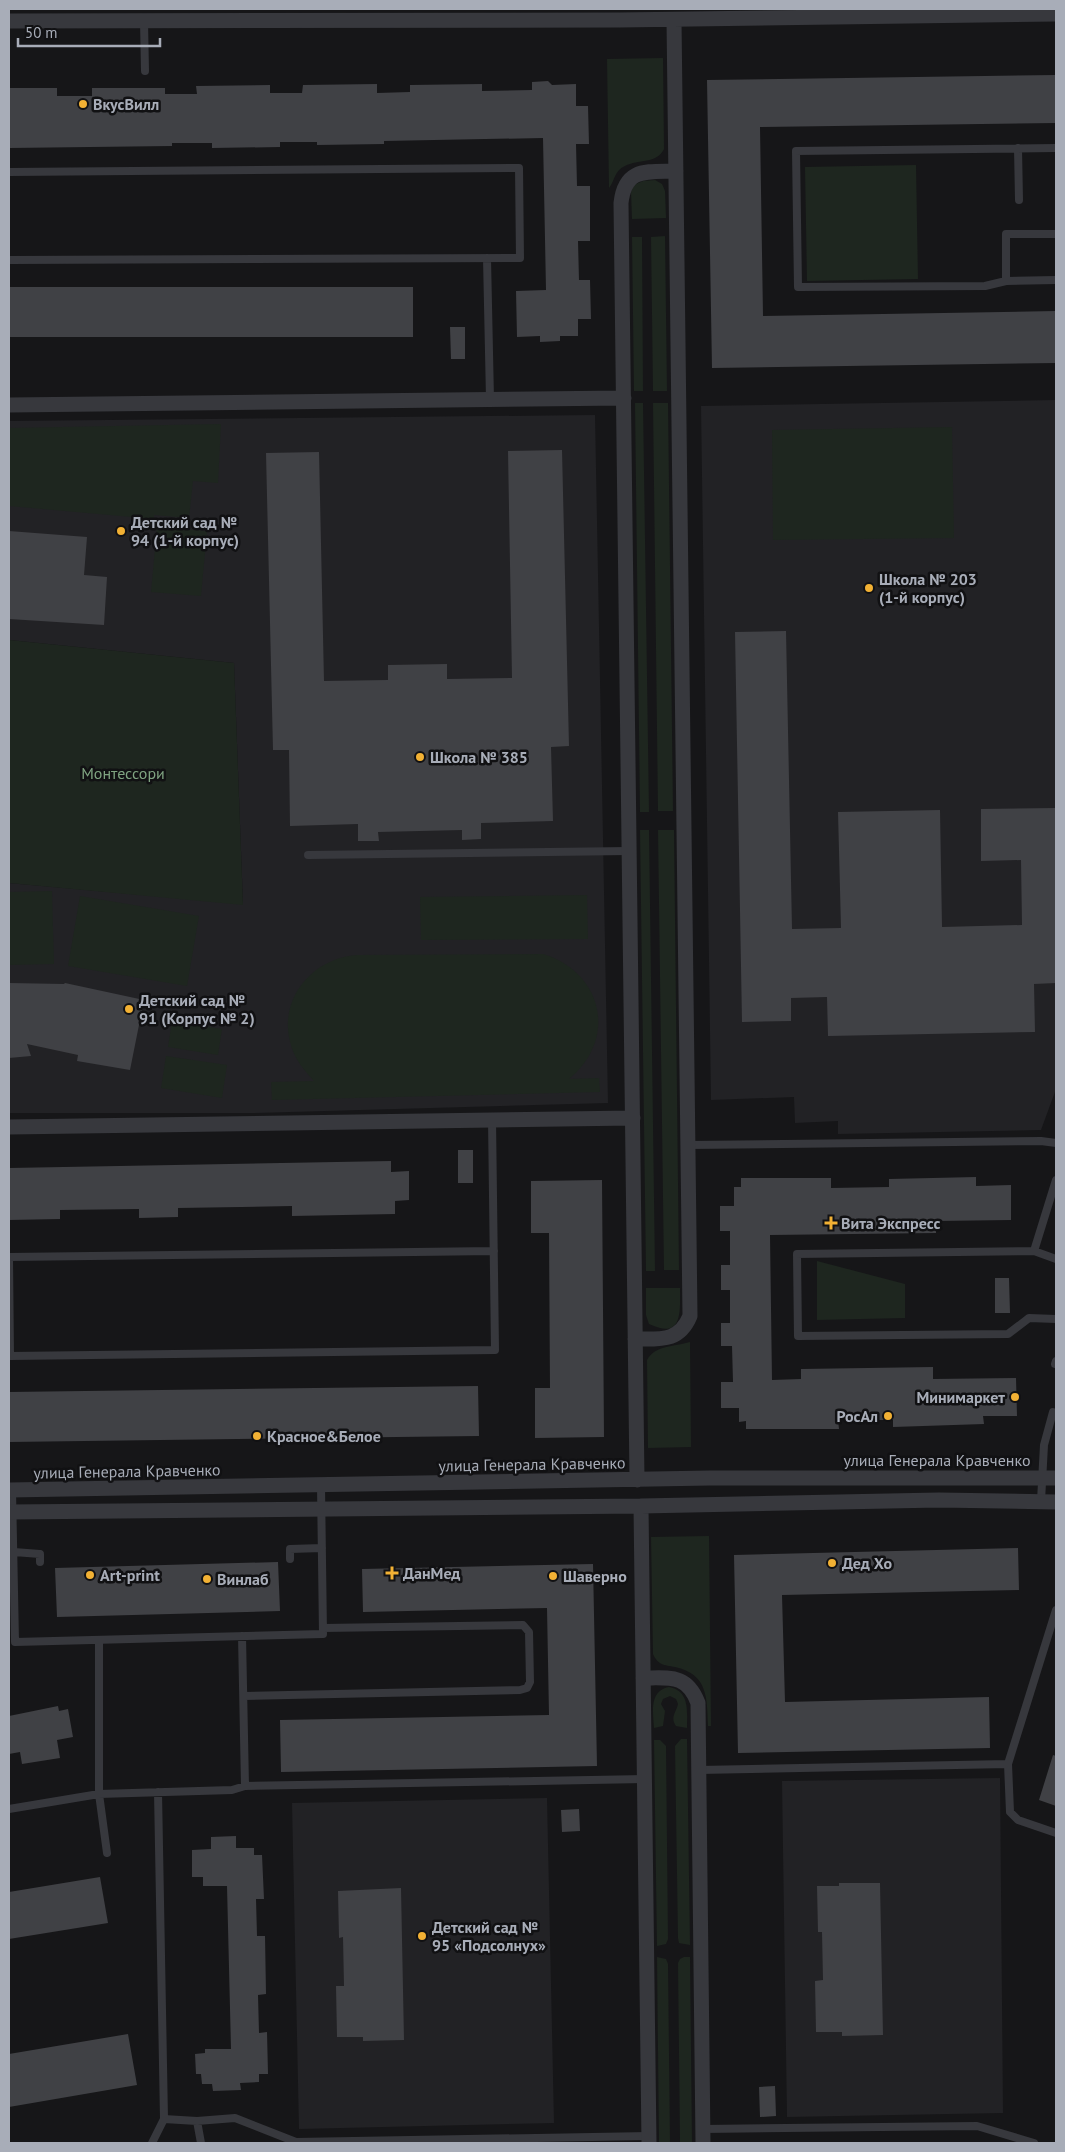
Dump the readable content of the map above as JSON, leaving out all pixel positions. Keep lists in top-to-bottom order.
{
  "streets": {
    "street": ["улица Генерала Кравченко"]
  },
  "parks": ["Монтессори"],
  "places": {
    "other": [
      "ВкусВилл",
      "Детский сад № 94 (1-й корпус)",
      "Школа № 203 (1-й корпус)",
      "Школа № 385",
      "Детский сад № 91 (Корпус № 2)",
      "Минимаркет",
      "РосАл",
      "Красное&Белое",
      "Дед Хо",
      "Art-print",
      "Шаверно",
      "Винлаб",
      "Детский сад № 95 «Подсолнух»"
    ],
    "health": ["Вита Экспресс", "ДанМед"]
  },
  "scale_bar": "50 m"
}
